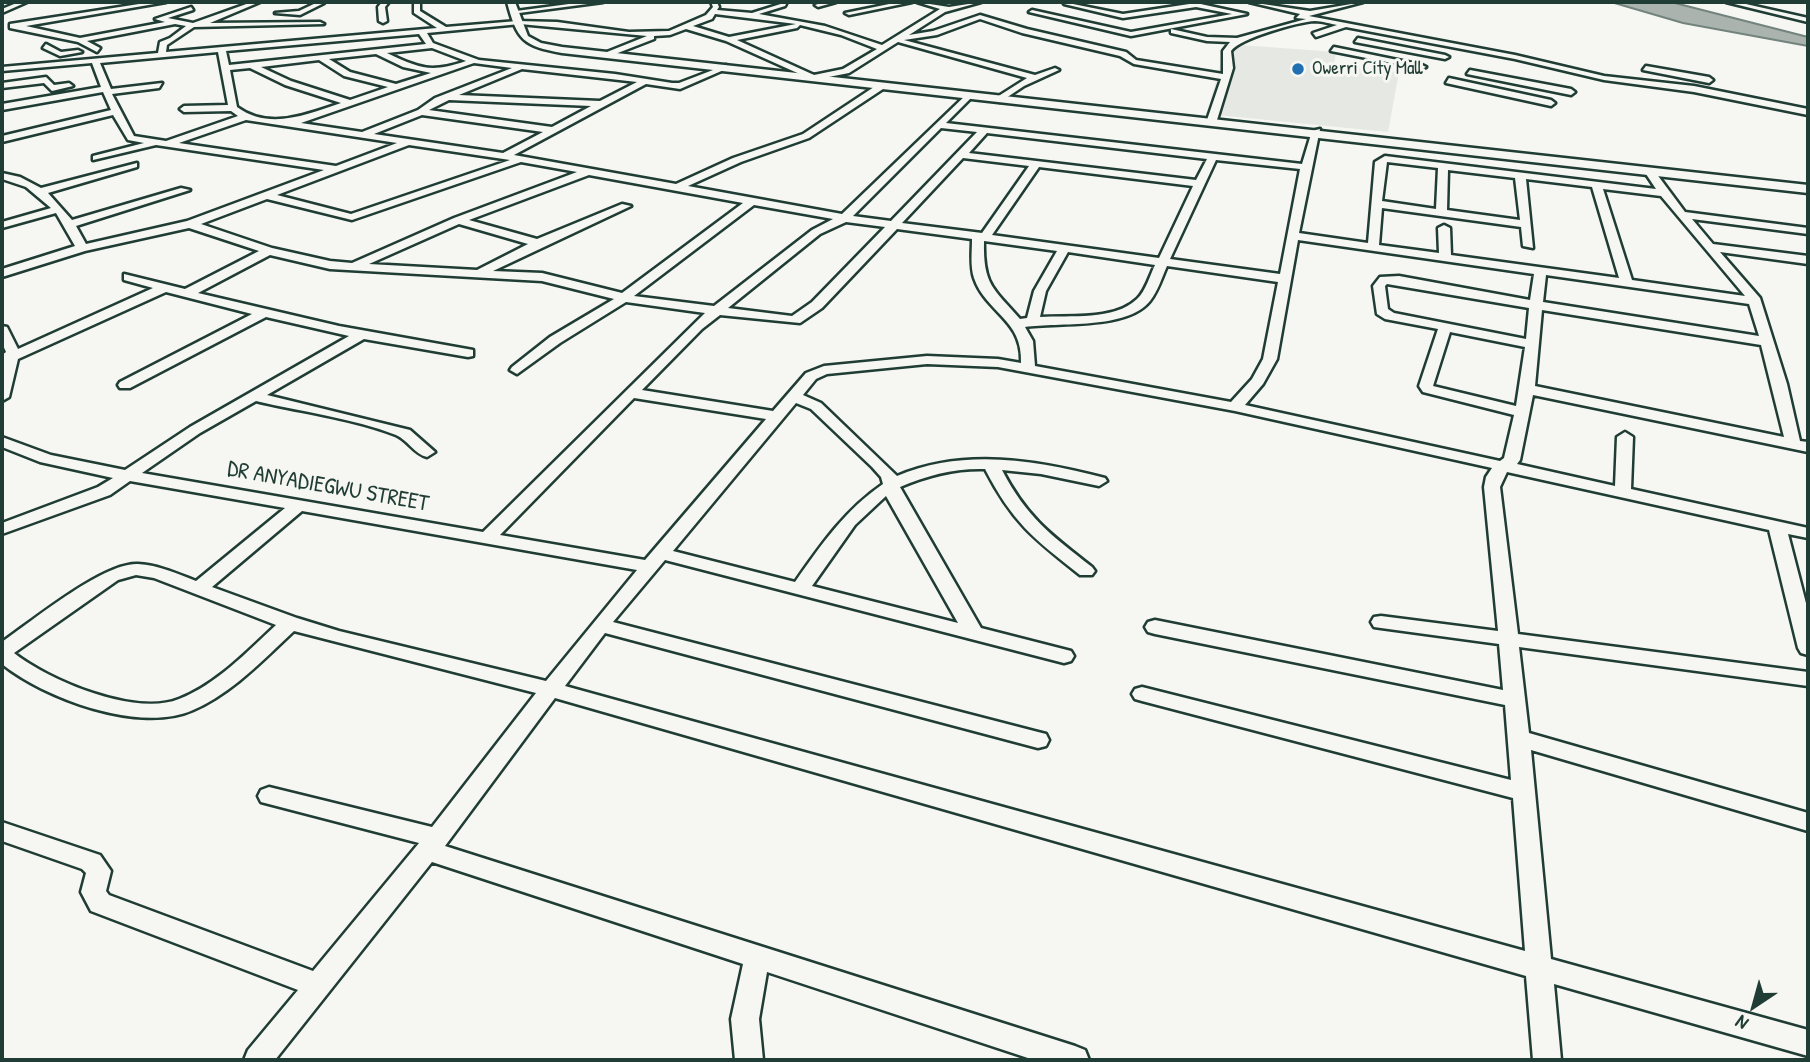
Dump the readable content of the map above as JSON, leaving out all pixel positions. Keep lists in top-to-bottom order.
{
  "streets": {
    "street": ["DR ANYADIEGWU STREET"]
  },
  "places": ["Owerri City Mall"],
  "north": "bottom left"
}
